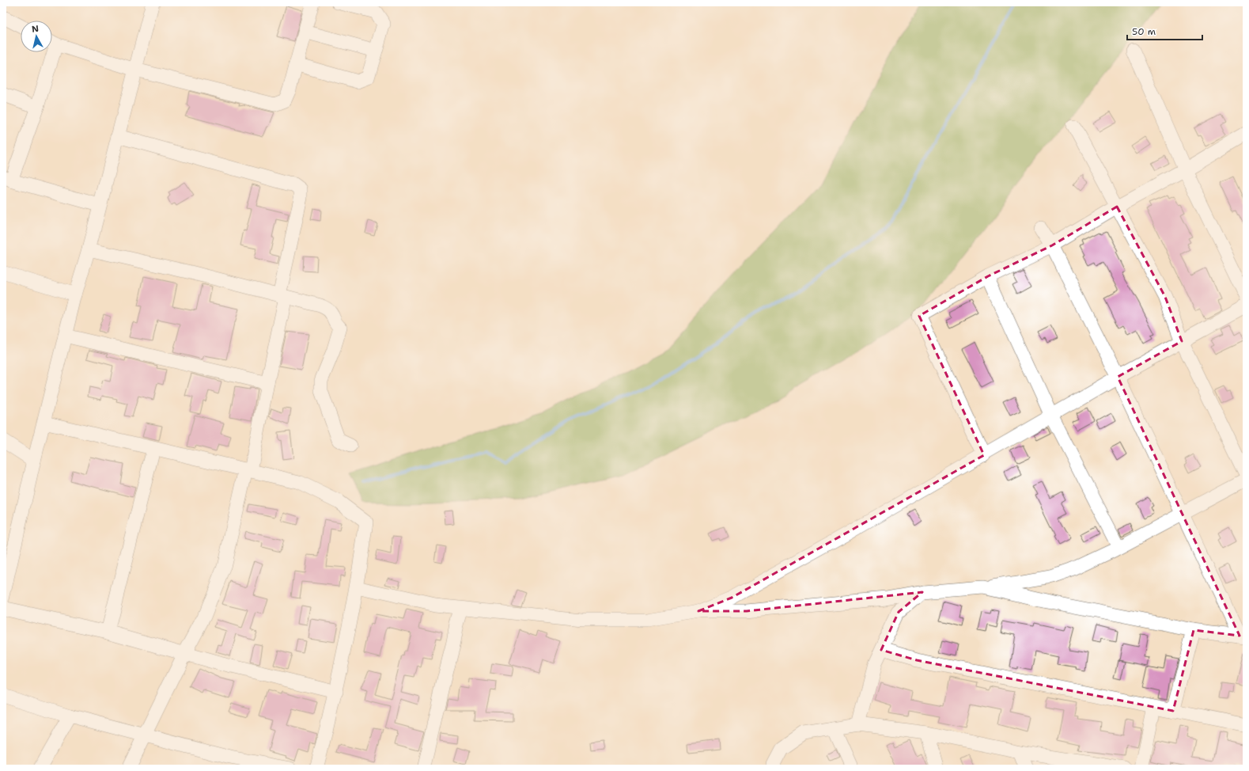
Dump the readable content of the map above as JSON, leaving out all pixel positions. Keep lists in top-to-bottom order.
{
  "scale_bar": "50 m",
  "north": "top"
}
